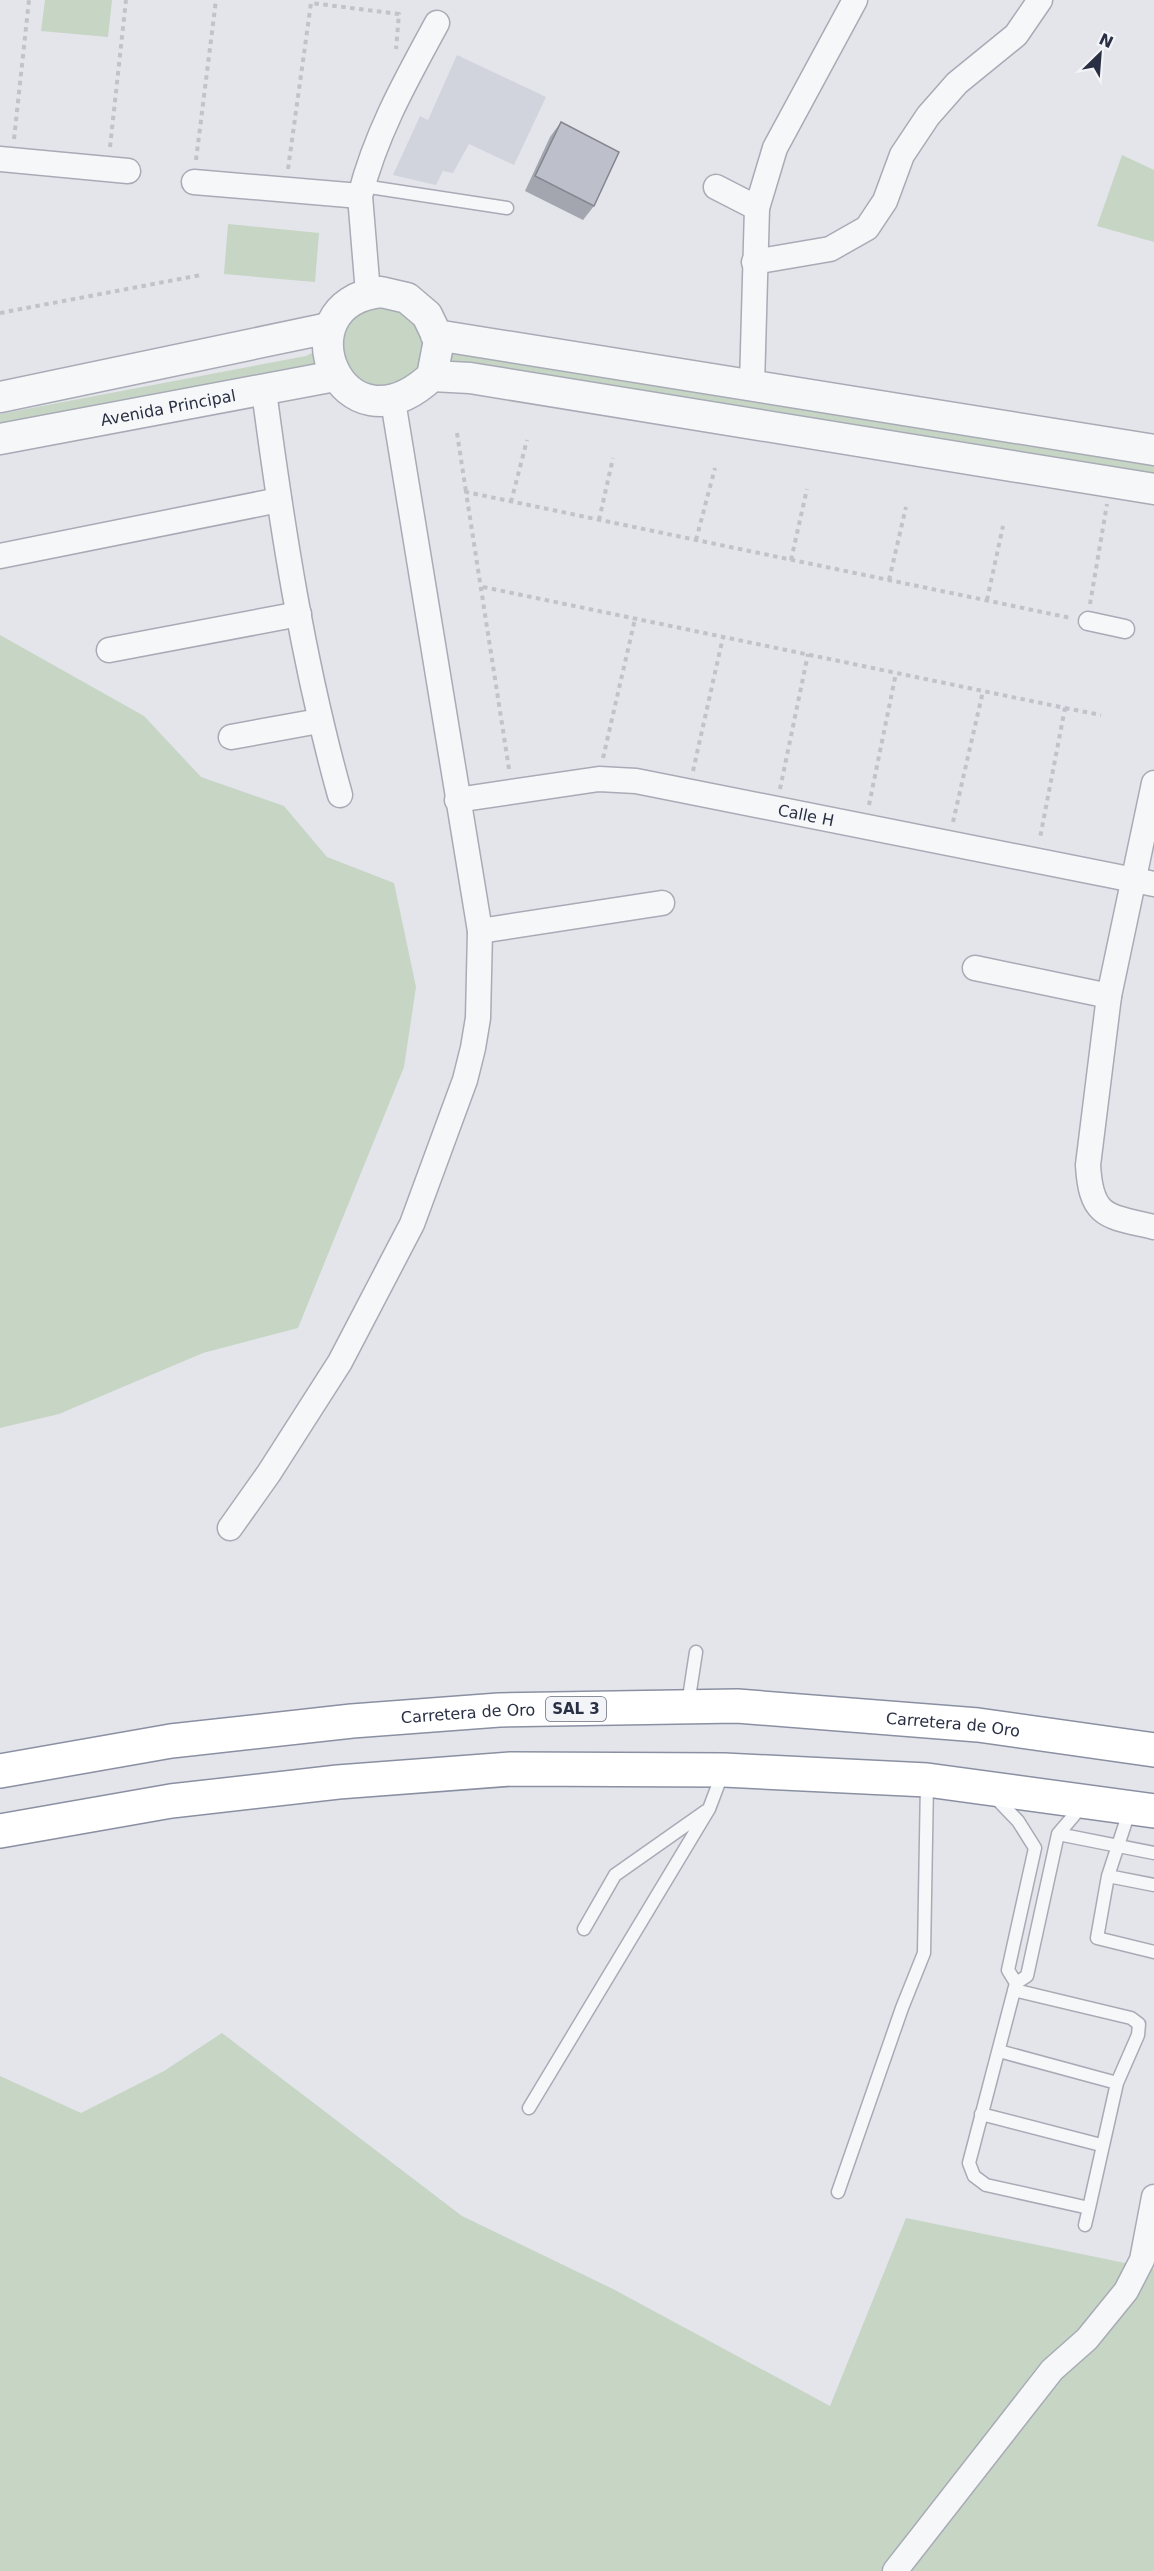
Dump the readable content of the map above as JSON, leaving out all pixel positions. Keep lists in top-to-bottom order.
{
  "streets": {
    "highway": ["SAL 3", "Carretera de Oro"],
    "street": ["Avenida Principal", "Calle H"]
  },
  "north": "top right"
}
